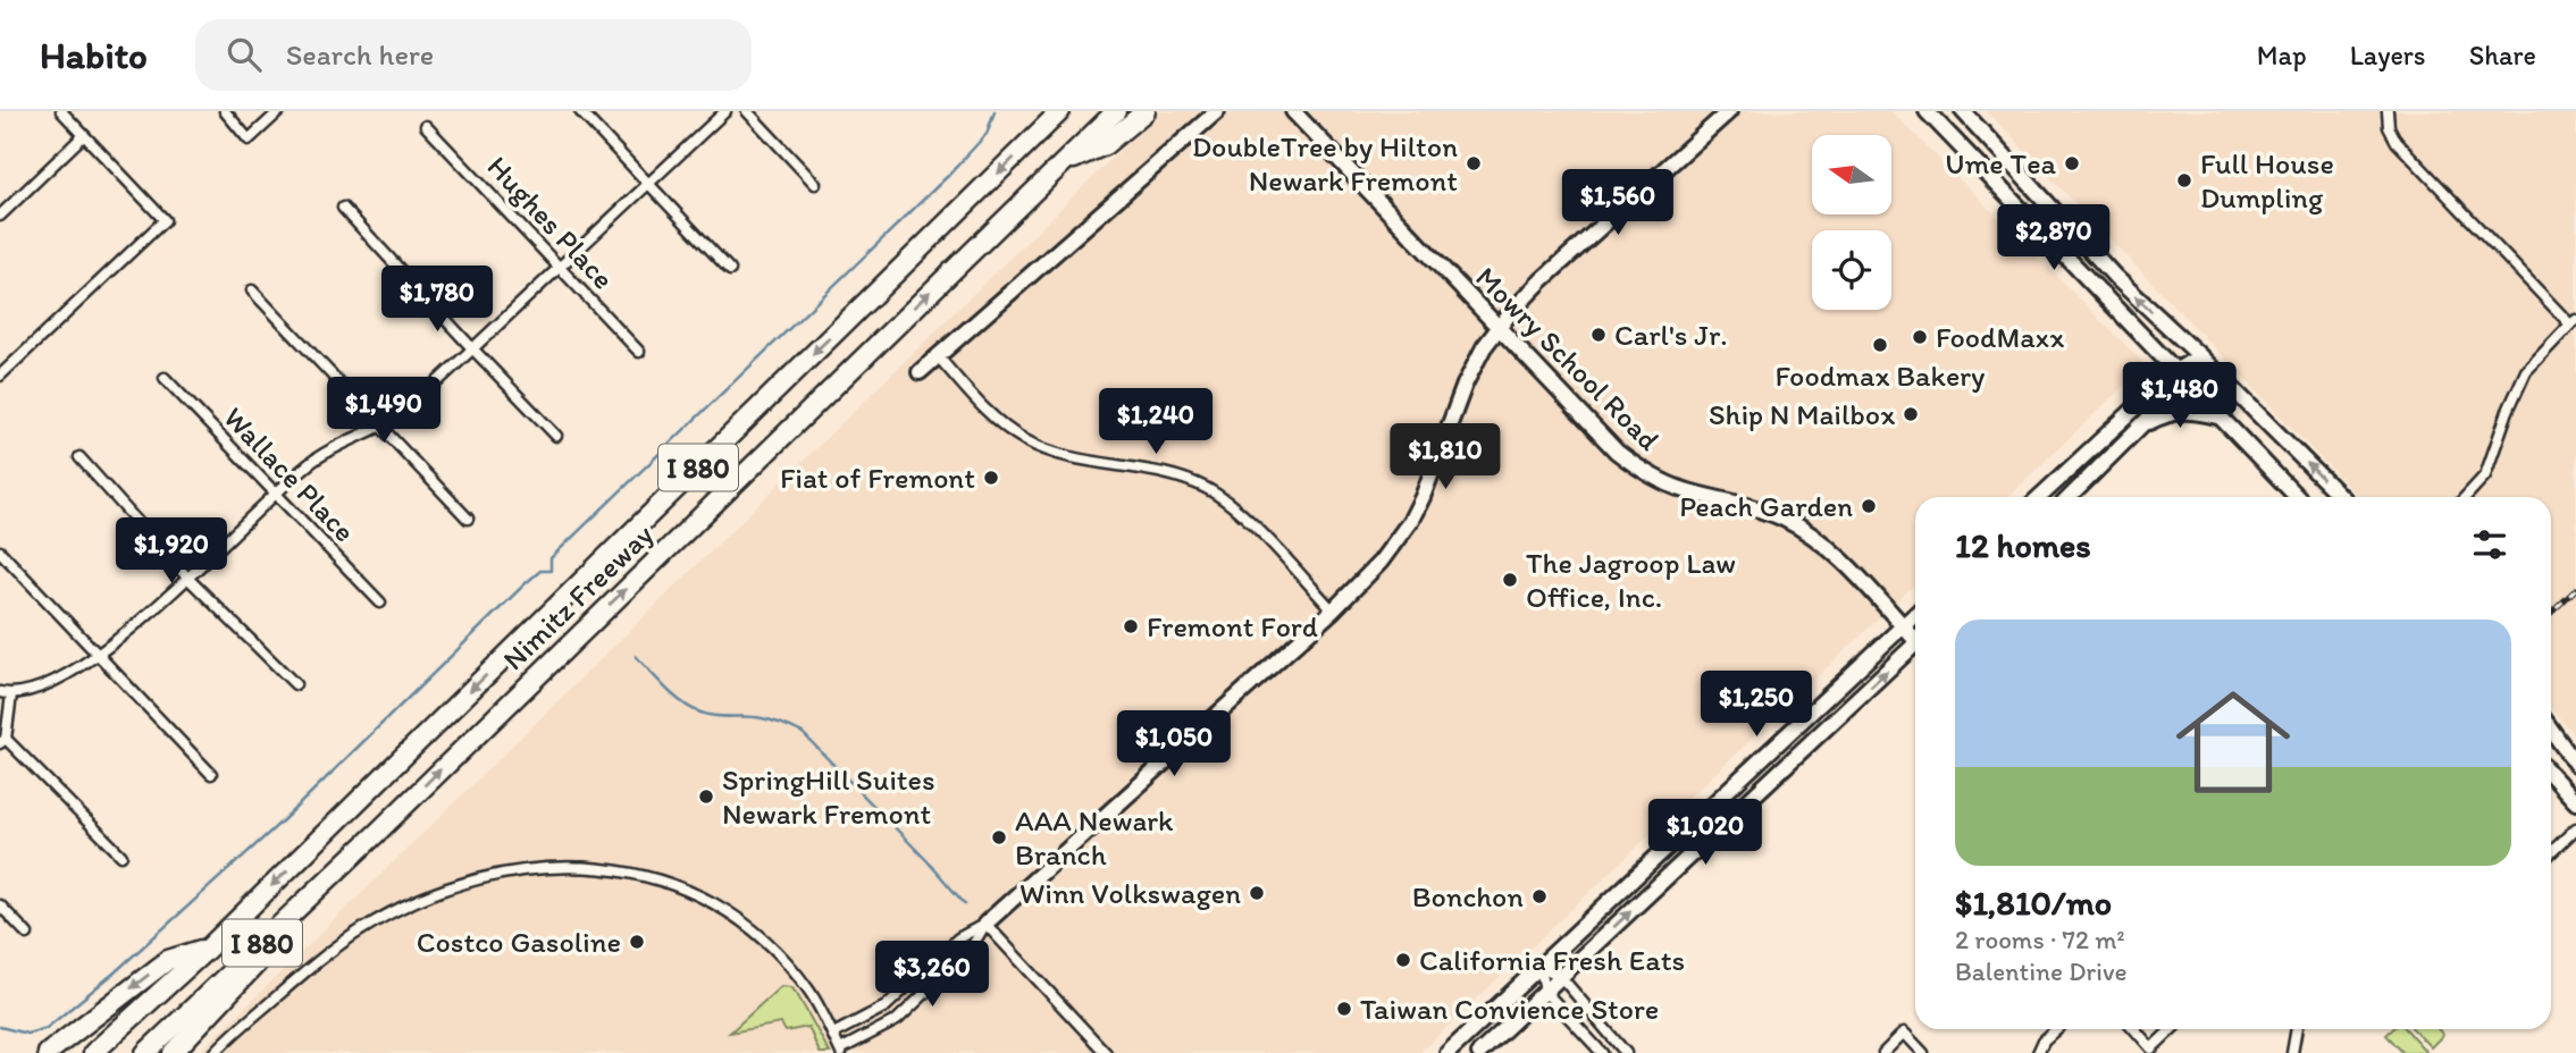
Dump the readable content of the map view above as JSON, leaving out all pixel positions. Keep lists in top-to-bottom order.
{
  "streets": {
    "highway": ["I 880", "Nimitz Freeway"],
    "main road": ["Mowry School Road"],
    "street": ["Hughes Place", "Wallace Place"]
  },
  "places": [
    "DoubleTree by Hilton Newark Fremont",
    "Ume Tea",
    "Full House Dumpling",
    "Carl's Jr.",
    "FoodMaxx",
    "Foodmax Bakery",
    "Ship N Mailbox",
    "Fiat of Fremont",
    "Peach Garden",
    "The Jagroop Law Office, Inc.",
    "Fremont Ford",
    "SpringHill Suites Newark Fremont",
    "AAA Newark Branch",
    "Winn Volkswagen",
    "Bonchon",
    "Costco Gasoline",
    "California Fresh Eats",
    "Taiwan Convience Store"
  ],
  "north": "left",
  "page": {
    "header": "Habito",
    "search": "Search here",
    "nav": ["Map", "Layers", "Share"],
    "price": [
      "$1,560",
      "$2,870",
      "$1,780",
      "$1,480",
      "$1,490",
      "$1,240",
      "$1,810",
      "$1,920",
      "$1,250",
      "$1,050",
      "$1,020",
      "$3,260"
    ],
    "heading": "12 homes",
    "list": [
      {
        "name": "$1,810/mo",
        "note": "2 rooms · 72 m² · Balentine Drive"
      }
    ]
  }
}
